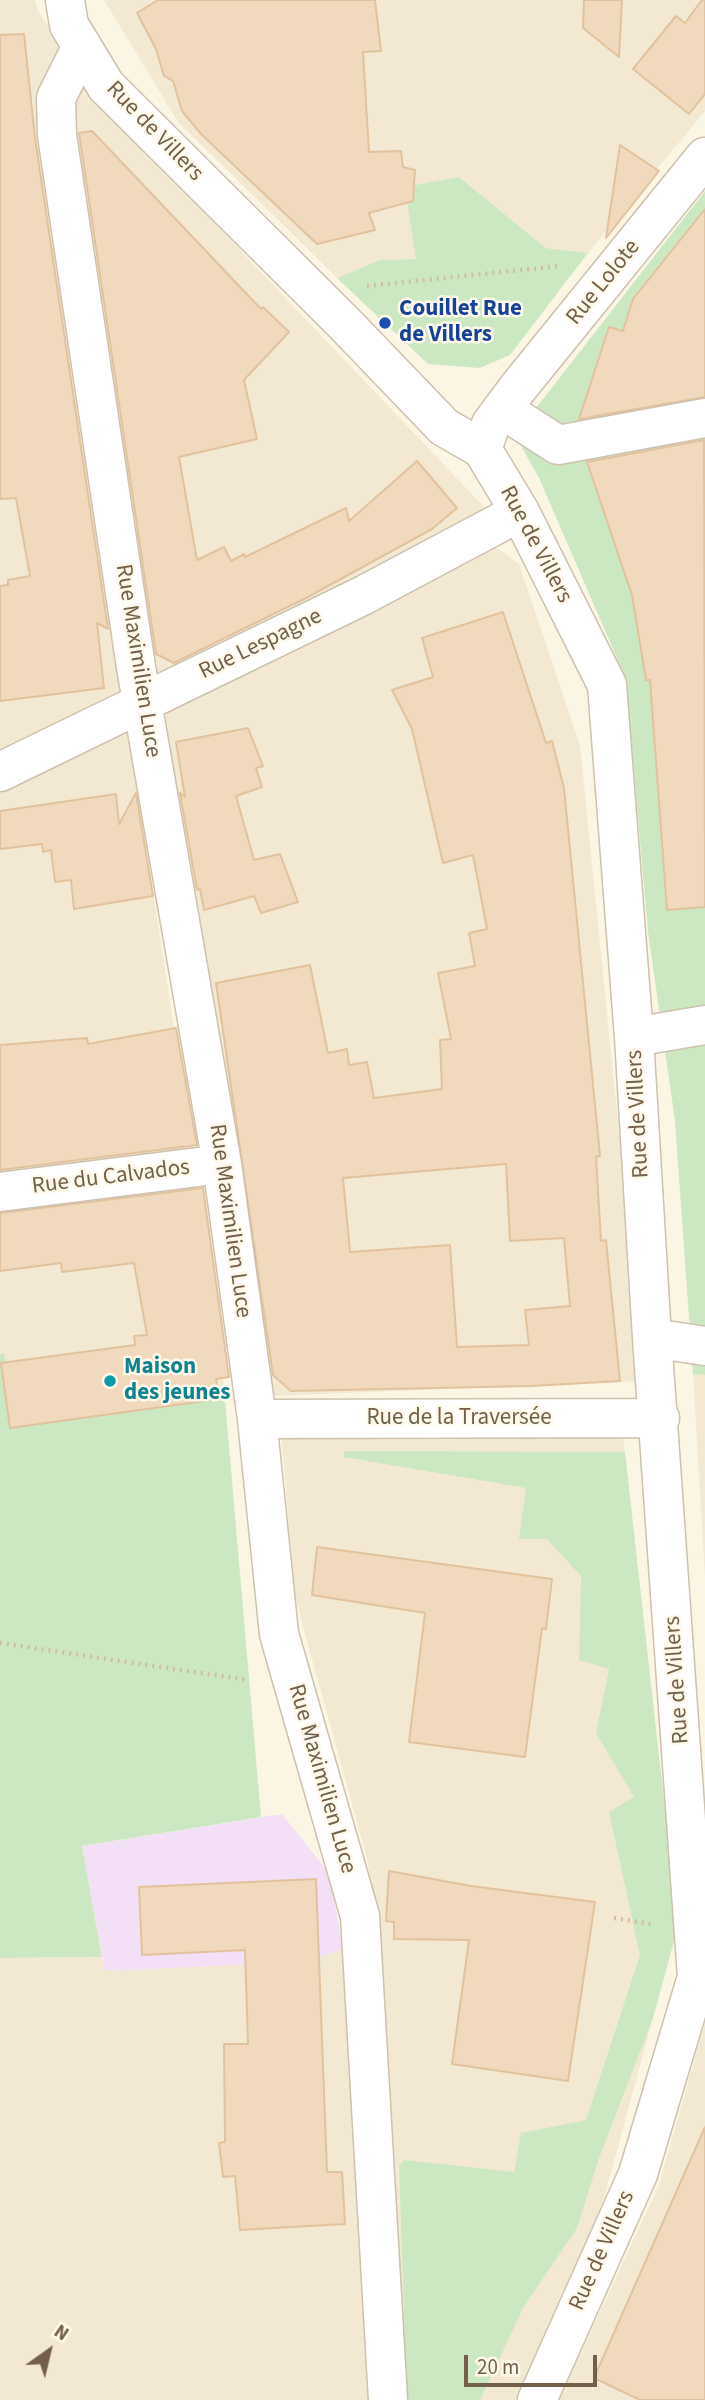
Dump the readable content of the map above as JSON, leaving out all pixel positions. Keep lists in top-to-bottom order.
{
  "streets": {
    "street": [
      "Rue de Villers",
      "Rue Lolote",
      "Rue Lespagne",
      "Rue Maximilien Luce",
      "Rue du Calvados",
      "Rue de la Traversée"
    ]
  },
  "crossings": [
    ["Rue de Villers", "Rue Lolote"],
    ["Rue de Villers", "Rue Lespagne"],
    ["Rue de Villers", "Rue Maximilien Luce"],
    ["Rue de Villers", "Rue de la Traversée"],
    ["Rue Lespagne", "Rue Maximilien Luce"],
    ["Rue Maximilien Luce", "Rue du Calvados"],
    ["Rue Maximilien Luce", "Rue de la Traversée"]
  ],
  "places": ["Couillet Rue de Villers", "Maison des jeunes"],
  "scale_bar": "20 m",
  "north": "top right"
}
